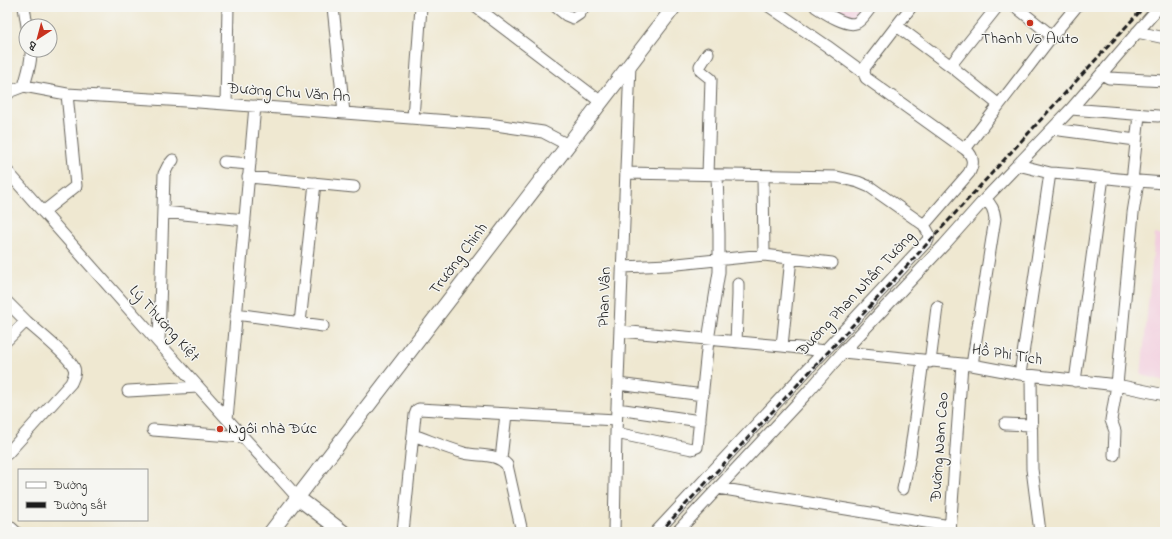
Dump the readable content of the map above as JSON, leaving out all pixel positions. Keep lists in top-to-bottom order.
{
  "streets": {
    "main road": ["Trường Chinh"],
    "street": [
      "Đường Chu Văn An",
      "Đường Phan Nhân Tường",
      "Phan Vân",
      "Lý Thường Kiệt",
      "Hồ Phi Tích",
      "Đường Nam Cao"
    ]
  },
  "crossings": [
    ["Đường Chu Văn An", "Trường Chinh"],
    ["Trường Chinh", "Phan Vân"],
    ["Trường Chinh", "Lý Thường Kiệt"],
    ["Hồ Phi Tích", "Đường Nam Cao"]
  ],
  "places": ["Thanh Võ Auto", "Ngôi nhà Đức"],
  "legend": ["Đường", "Đường sắt"],
  "north": "bottom left"
}
